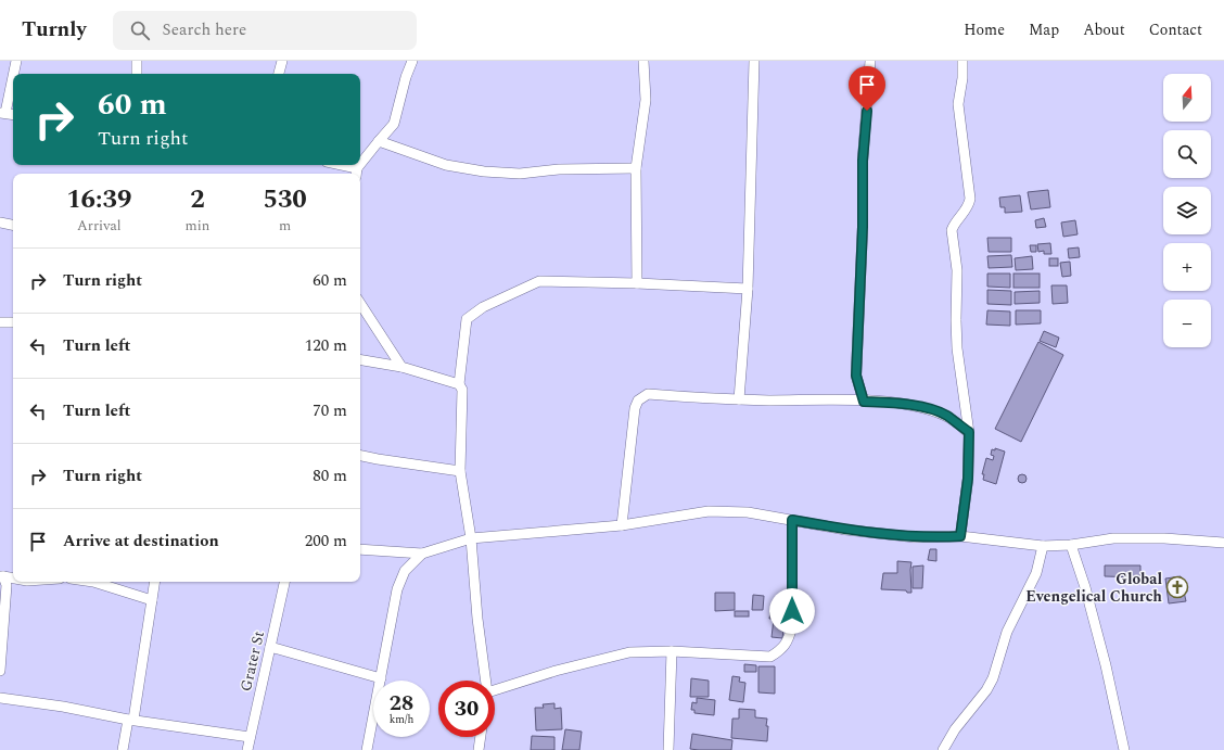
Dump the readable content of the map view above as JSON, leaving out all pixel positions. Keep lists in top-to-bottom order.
{
  "streets": {
    "street": ["Grater St"]
  },
  "places": {
    "church": ["Global Evengelical Church"]
  },
  "north": "top",
  "page": {
    "header": "Turnly",
    "search": "Search here",
    "nav": [
      "Home",
      "Map",
      "About",
      "Contact"
    ],
    "map_buttons": ["+", "−"],
    "turn": ["60 m", "Turn right"],
    "eta": [
      "16:39",
      "Arrival",
      "2",
      "min",
      "530",
      "m"
    ],
    "list": [
      {
        "name": "Turn right",
        "value": "60 m"
      },
      {
        "name": "Turn left",
        "value": "120 m"
      },
      {
        "name": "Turn left",
        "value": "70 m"
      },
      {
        "name": "Turn right",
        "value": "80 m"
      },
      {
        "name": "Arrive at destination",
        "value": "200 m"
      }
    ],
    "speed": "28 km/h",
    "limit": "30"
  }
}
